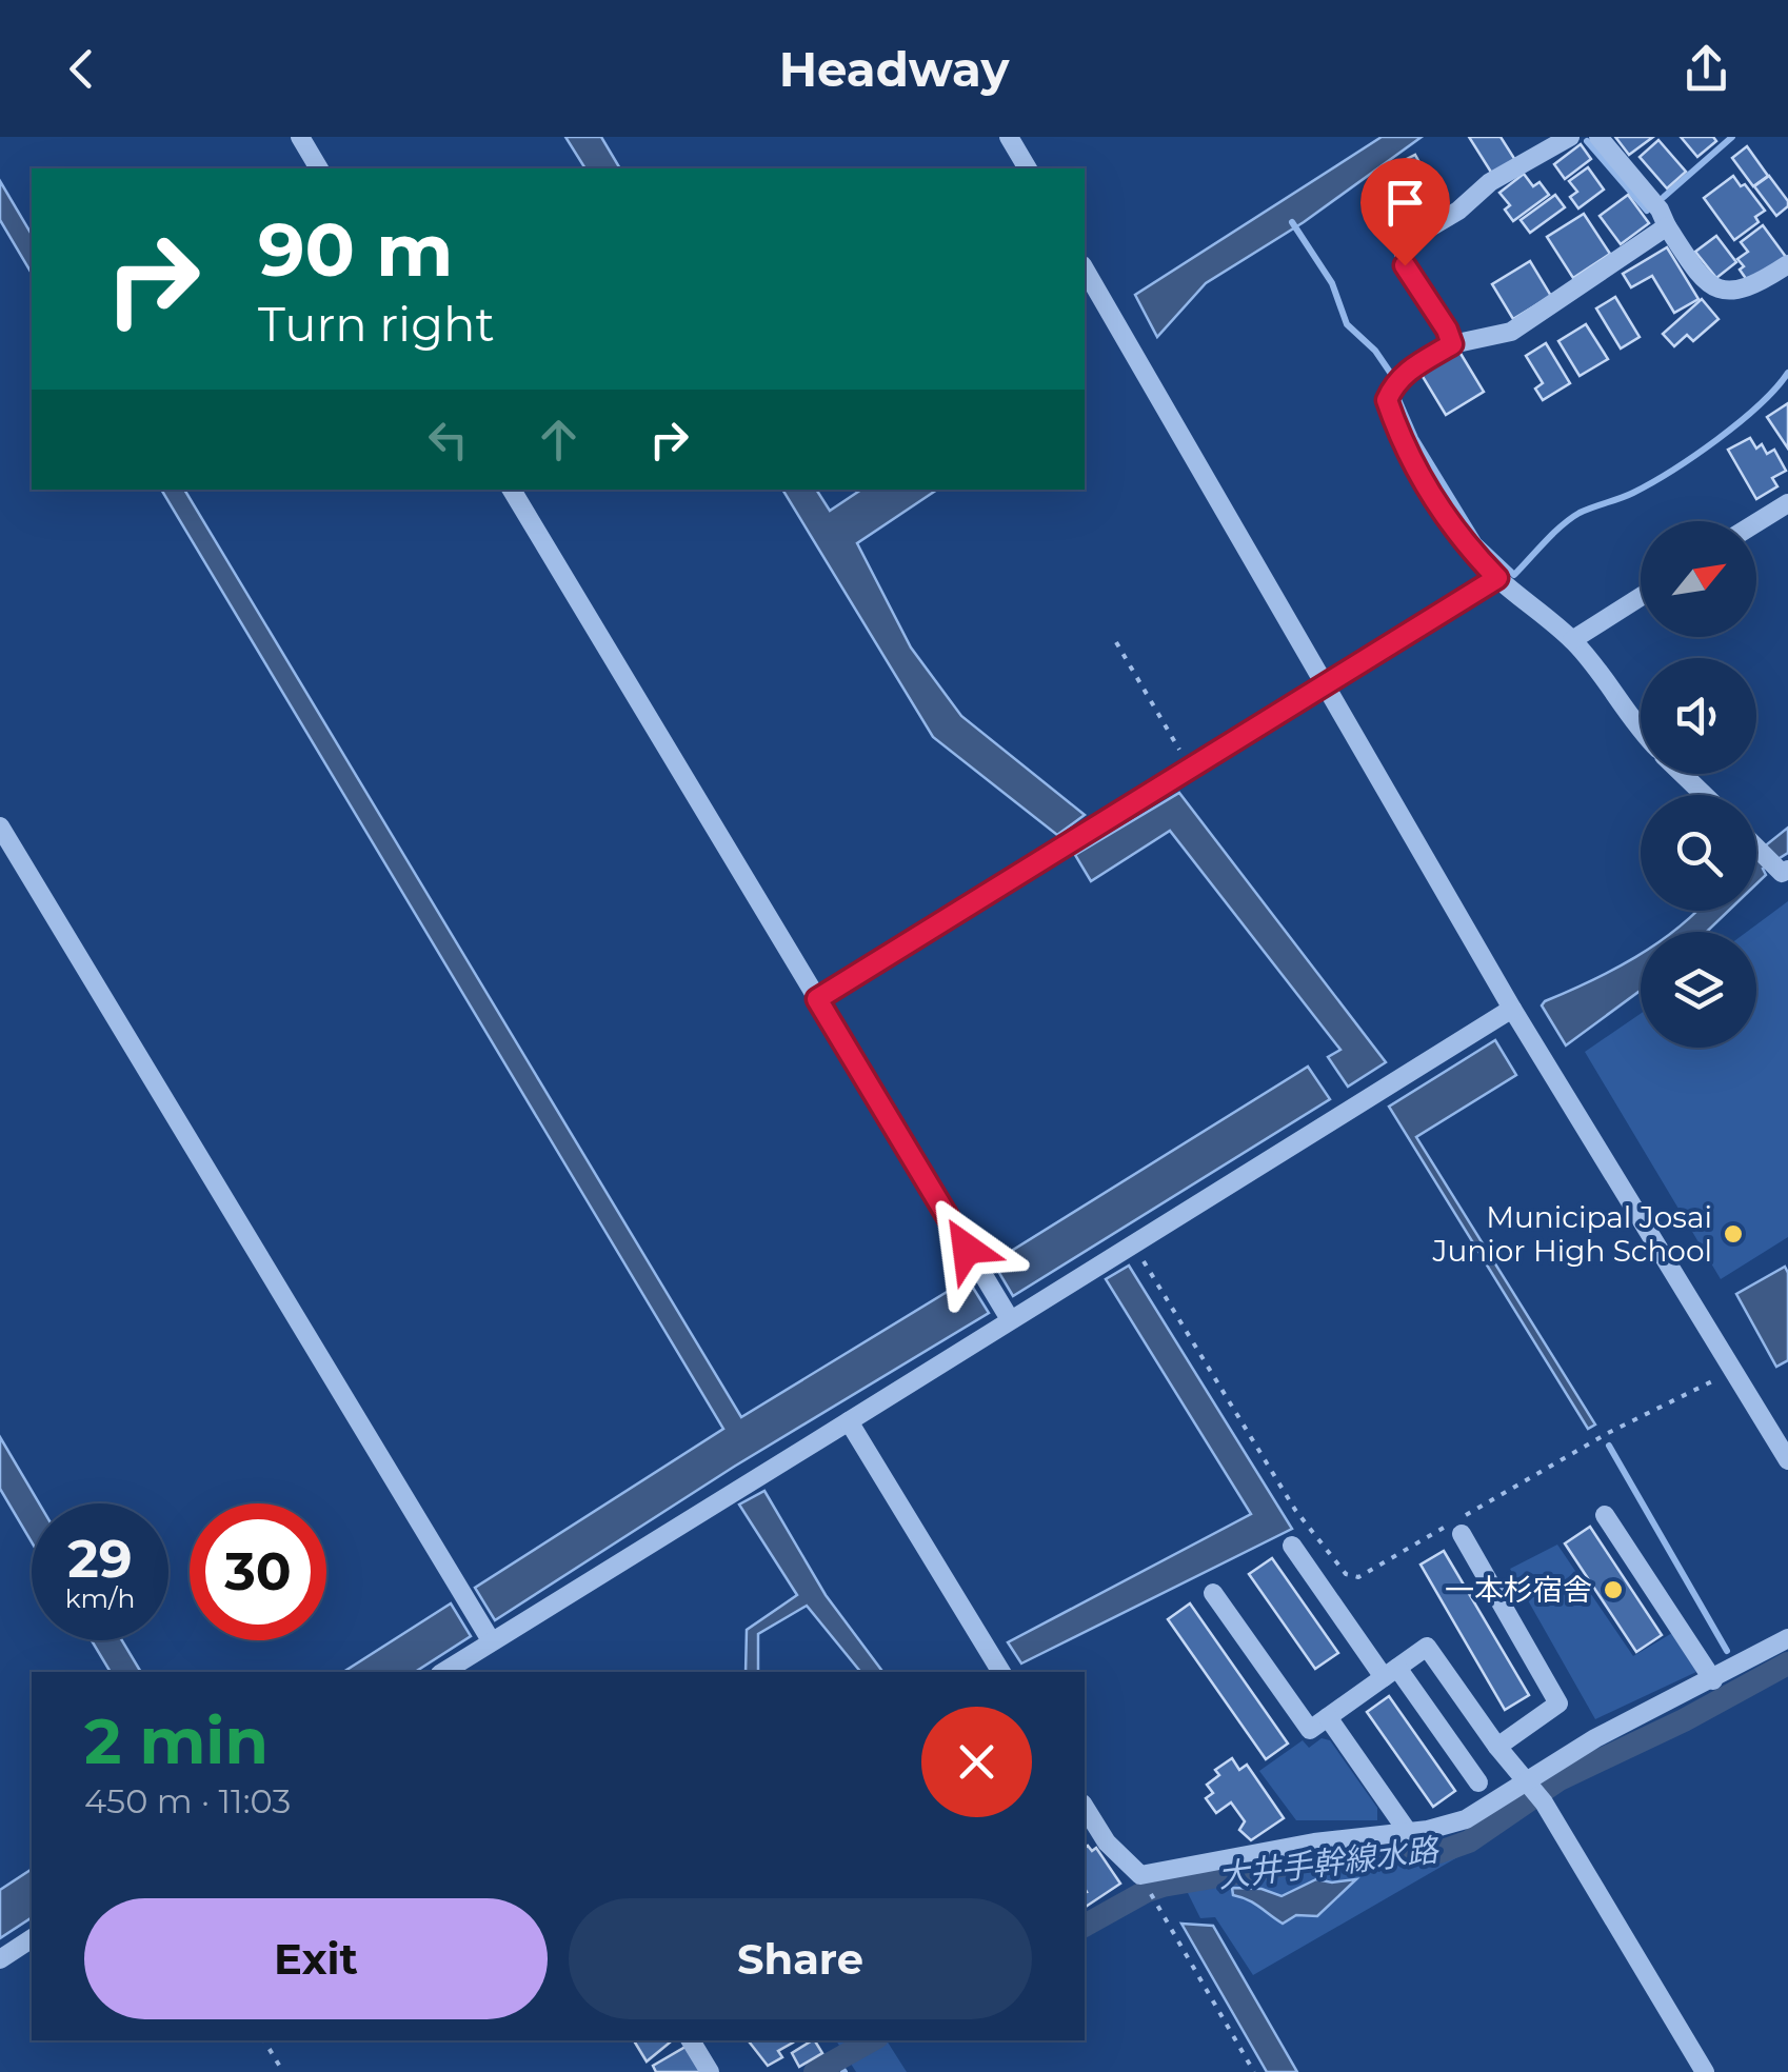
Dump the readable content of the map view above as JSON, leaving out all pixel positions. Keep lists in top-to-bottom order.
{
  "water": ["大井手幹線水路"],
  "places": ["Municipal Josai Junior High School", "一本杉宿舎"],
  "north": "top right",
  "page": {
    "header": "Headway",
    "turn": ["90 m", "Turn right"],
    "speed": "29 km/h",
    "limit": "30",
    "heading": ["2 min", "450 m · 11:03"],
    "buttons": ["Exit", "Share"]
  }
}
